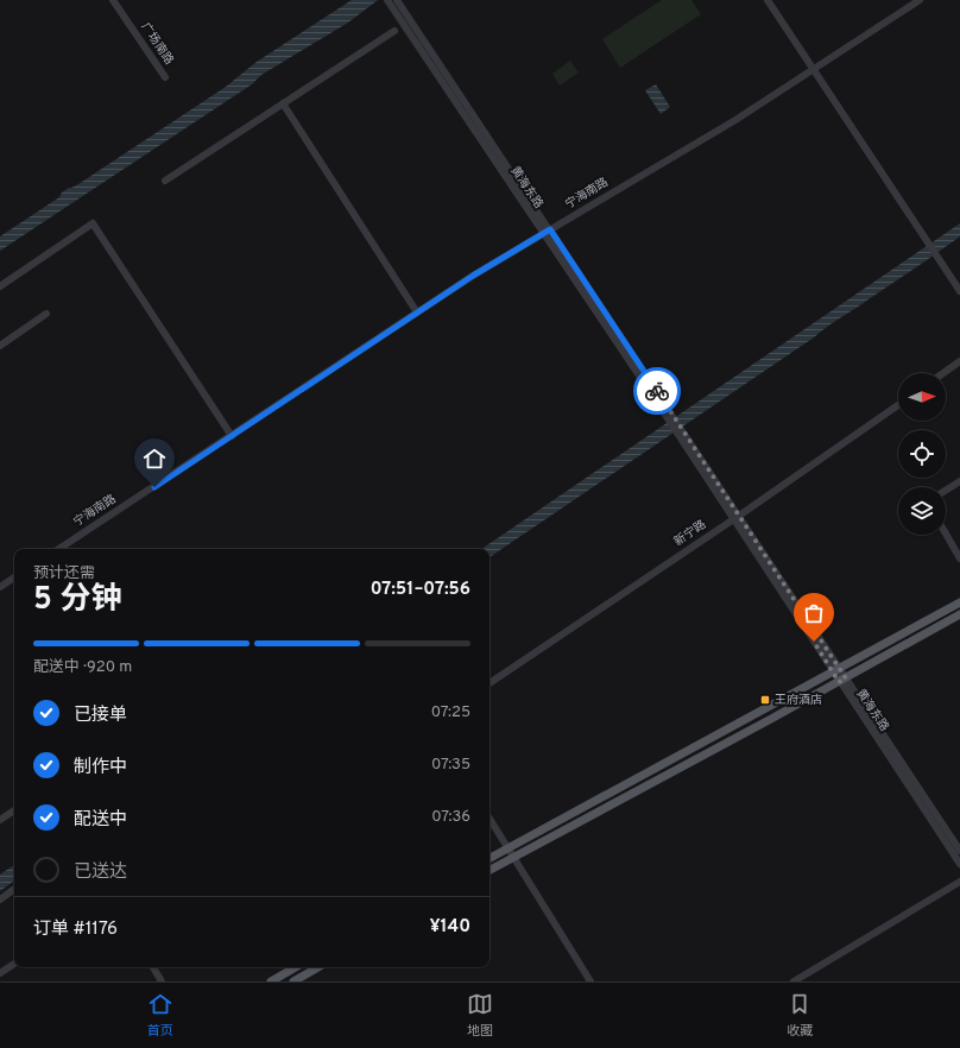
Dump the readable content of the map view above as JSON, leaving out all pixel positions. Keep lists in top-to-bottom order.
{
  "streets": {
    "street": [
      "广场南路",
      "黄海东路",
      "宁海南路",
      "新宁路"
    ]
  },
  "crossings": [
    ["黄海东路", "宁海南路"],
    ["黄海东路", "新宁路"]
  ],
  "places": {
    "transit": ["王府酒店"]
  },
  "north": "right",
  "page": {
    "heading": ["5 分钟", "预计还需", "07:51–07:56"],
    "panel": ["订单 #1176", "¥140"],
    "bar": "配送中 · 920 m",
    "list": [
      ["已接单", "07:25"],
      ["制作中", "07:35"],
      ["配送中", "07:36"],
      "已送达"
    ],
    "tabs": ["首页", "地图", "收藏"]
  }
}
